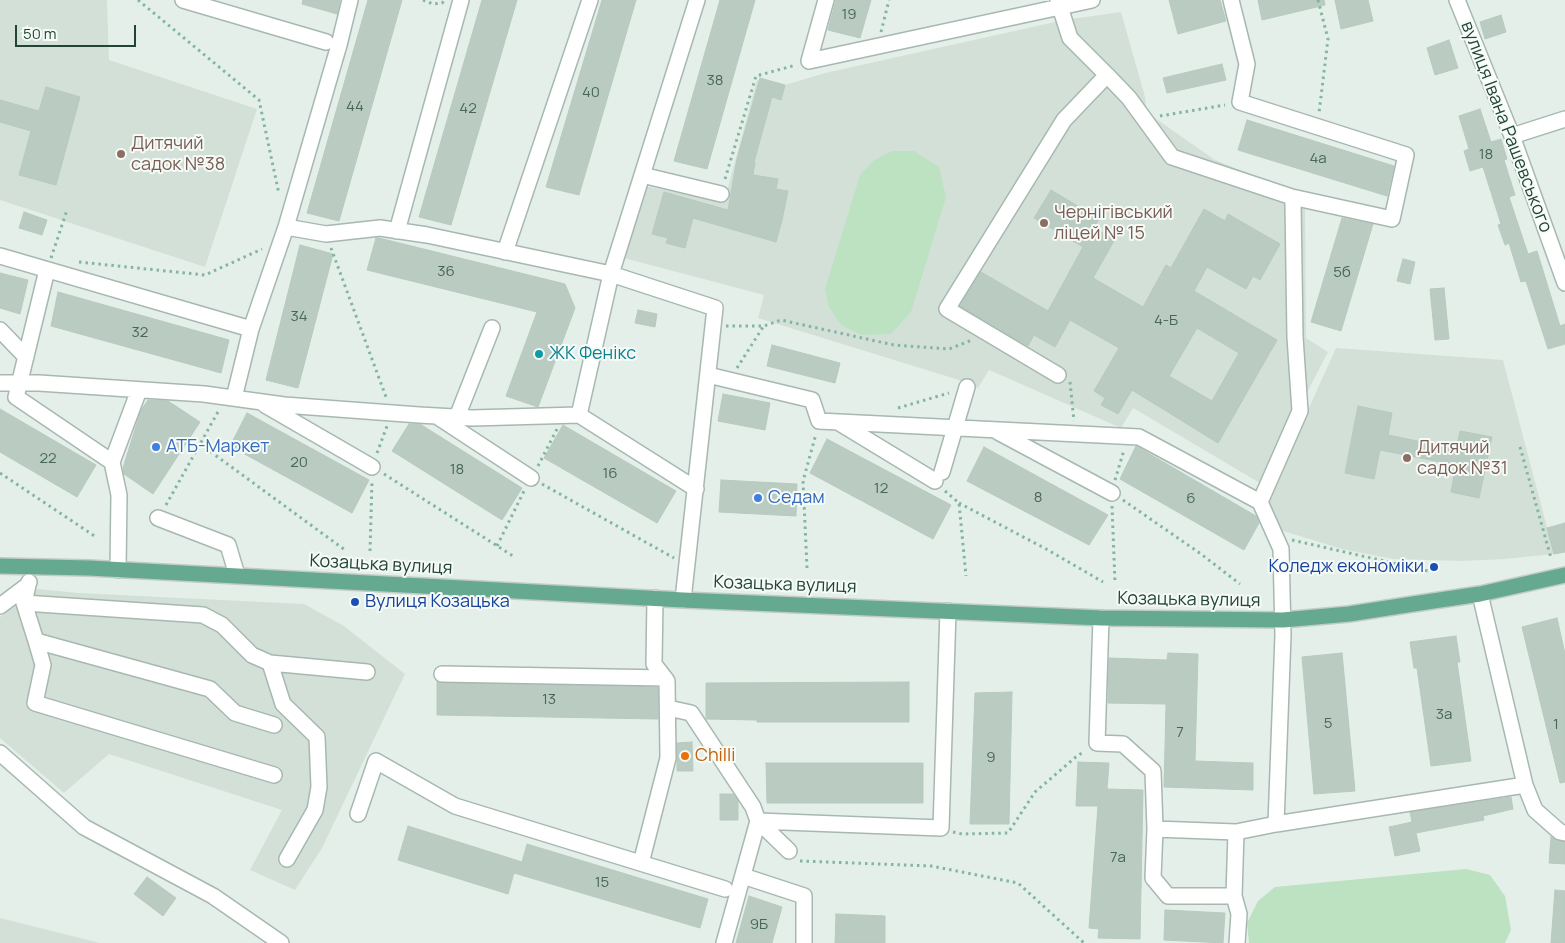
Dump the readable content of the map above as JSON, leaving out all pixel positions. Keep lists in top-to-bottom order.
{
  "streets": {
    "main road": ["Козацька вулиця"],
    "street": ["вулиця Івана Рашевського"]
  },
  "places": [
    "Дитячий садок №38",
    "Чернігівський ліцей № 15",
    "ЖК Фенікс",
    "АТБ-Маркет",
    "Дитячий садок №31",
    "Седам",
    "Коледж економіки",
    "Вулиця Козацька",
    "Chilli"
  ],
  "house_numbers": [
    "19",
    "38",
    "40",
    "44",
    "42",
    "18",
    "4а",
    "36",
    "5б",
    "34",
    "4-Б",
    "32",
    "22",
    "20",
    "18",
    "16",
    "12",
    "8",
    "6",
    "13",
    "3а",
    "5",
    "1",
    "7",
    "9",
    "7а",
    "15",
    "9Б"
  ],
  "scale_bar": "50 m"
}
